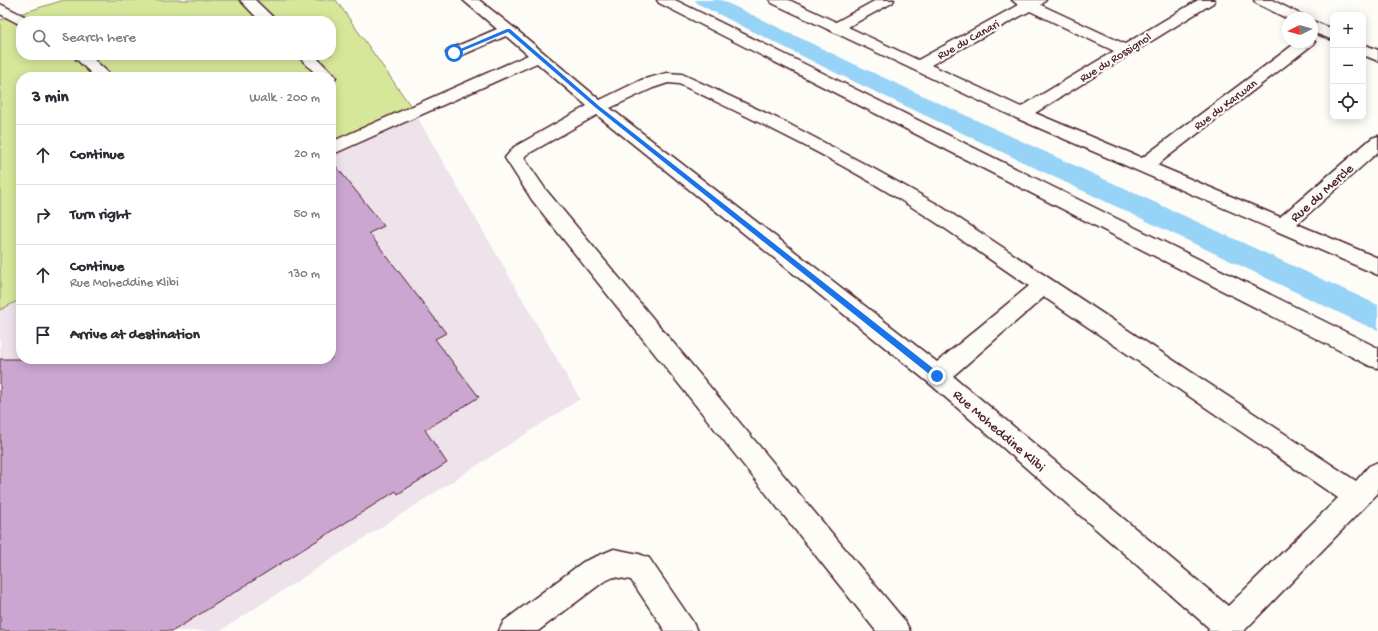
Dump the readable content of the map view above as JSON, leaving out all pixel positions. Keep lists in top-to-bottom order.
{
  "streets": {
    "street": [
      "Rue du Canari",
      "Rue du Rossignol",
      "Rue du Karwan",
      "Rue du Mercle",
      "Rue Moheddine Klibi"
    ]
  },
  "north": "left",
  "page": {
    "map_buttons": ["+", "−"],
    "search": "Search here",
    "heading": ["3 min", "Walk · 200 m"],
    "list": [
      ["Continue", "20 m"],
      ["Turn right", "50 m"],
      ["Continue", "Rue Moheddine Klibi", "130 m"],
      "Arrive at destination"
    ]
  }
}
